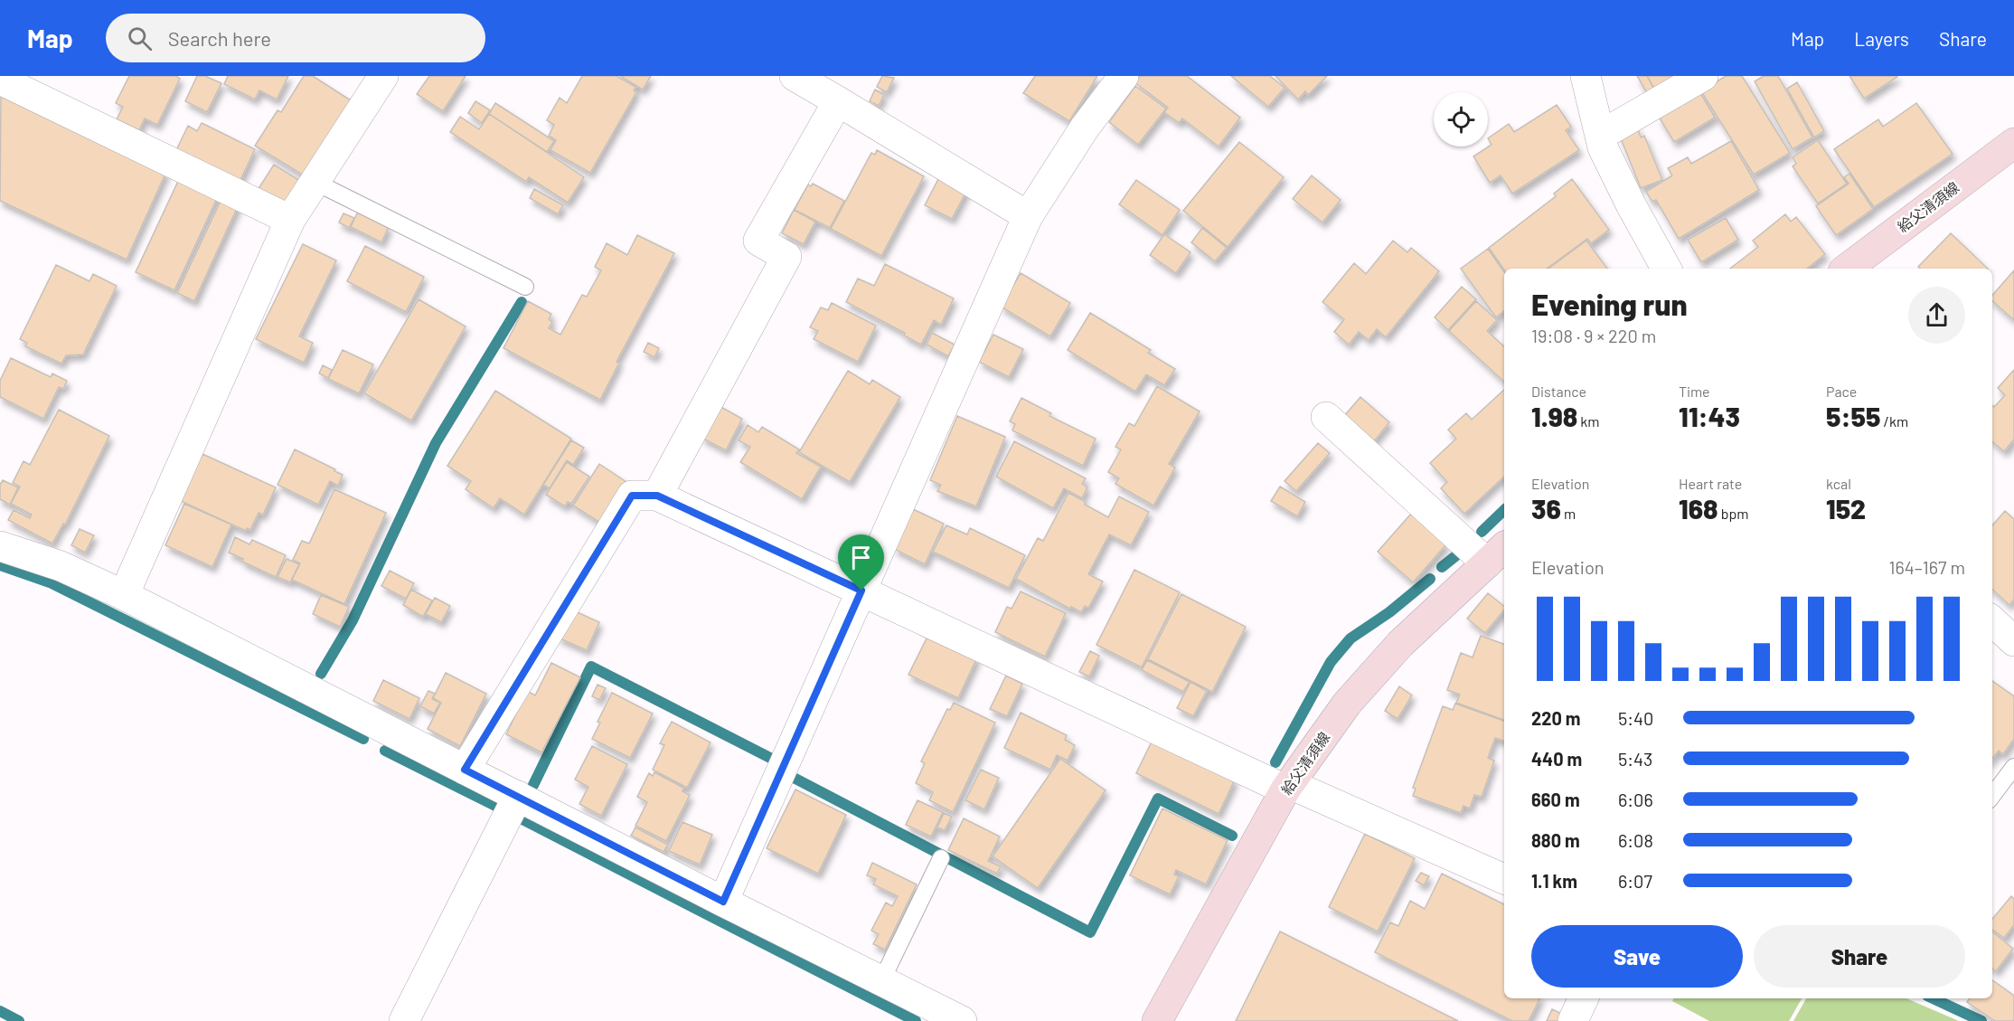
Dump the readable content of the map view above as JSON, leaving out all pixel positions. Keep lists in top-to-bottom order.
{
  "streets": {
    "main road": ["給父清須線"]
  },
  "page": {
    "header": "Map",
    "search": "Search here",
    "nav": ["Map", "Layers", "Share"],
    "heading": ["Evening run", "19:08 · 9 × 220 m"],
    "stats": [
      ["Distance", "1.98 km"],
      ["Time", "11:43"],
      ["Pace", "5:55 /km"],
      ["Elevation", "36 m"],
      ["Heart rate", "168 bpm"],
      ["kcal", "152"]
    ],
    "chart": ["Elevation", "164–167 m"],
    "list": [
      {
        "name": "220 m",
        "note": "5:40"
      },
      {
        "name": "440 m",
        "note": "5:43"
      },
      {
        "name": "660 m",
        "note": "6:06"
      },
      {
        "name": "880 m",
        "note": "6:08"
      },
      {
        "name": "1.1 km",
        "note": "6:07"
      }
    ],
    "buttons": ["Save", "Share"]
  }
}
